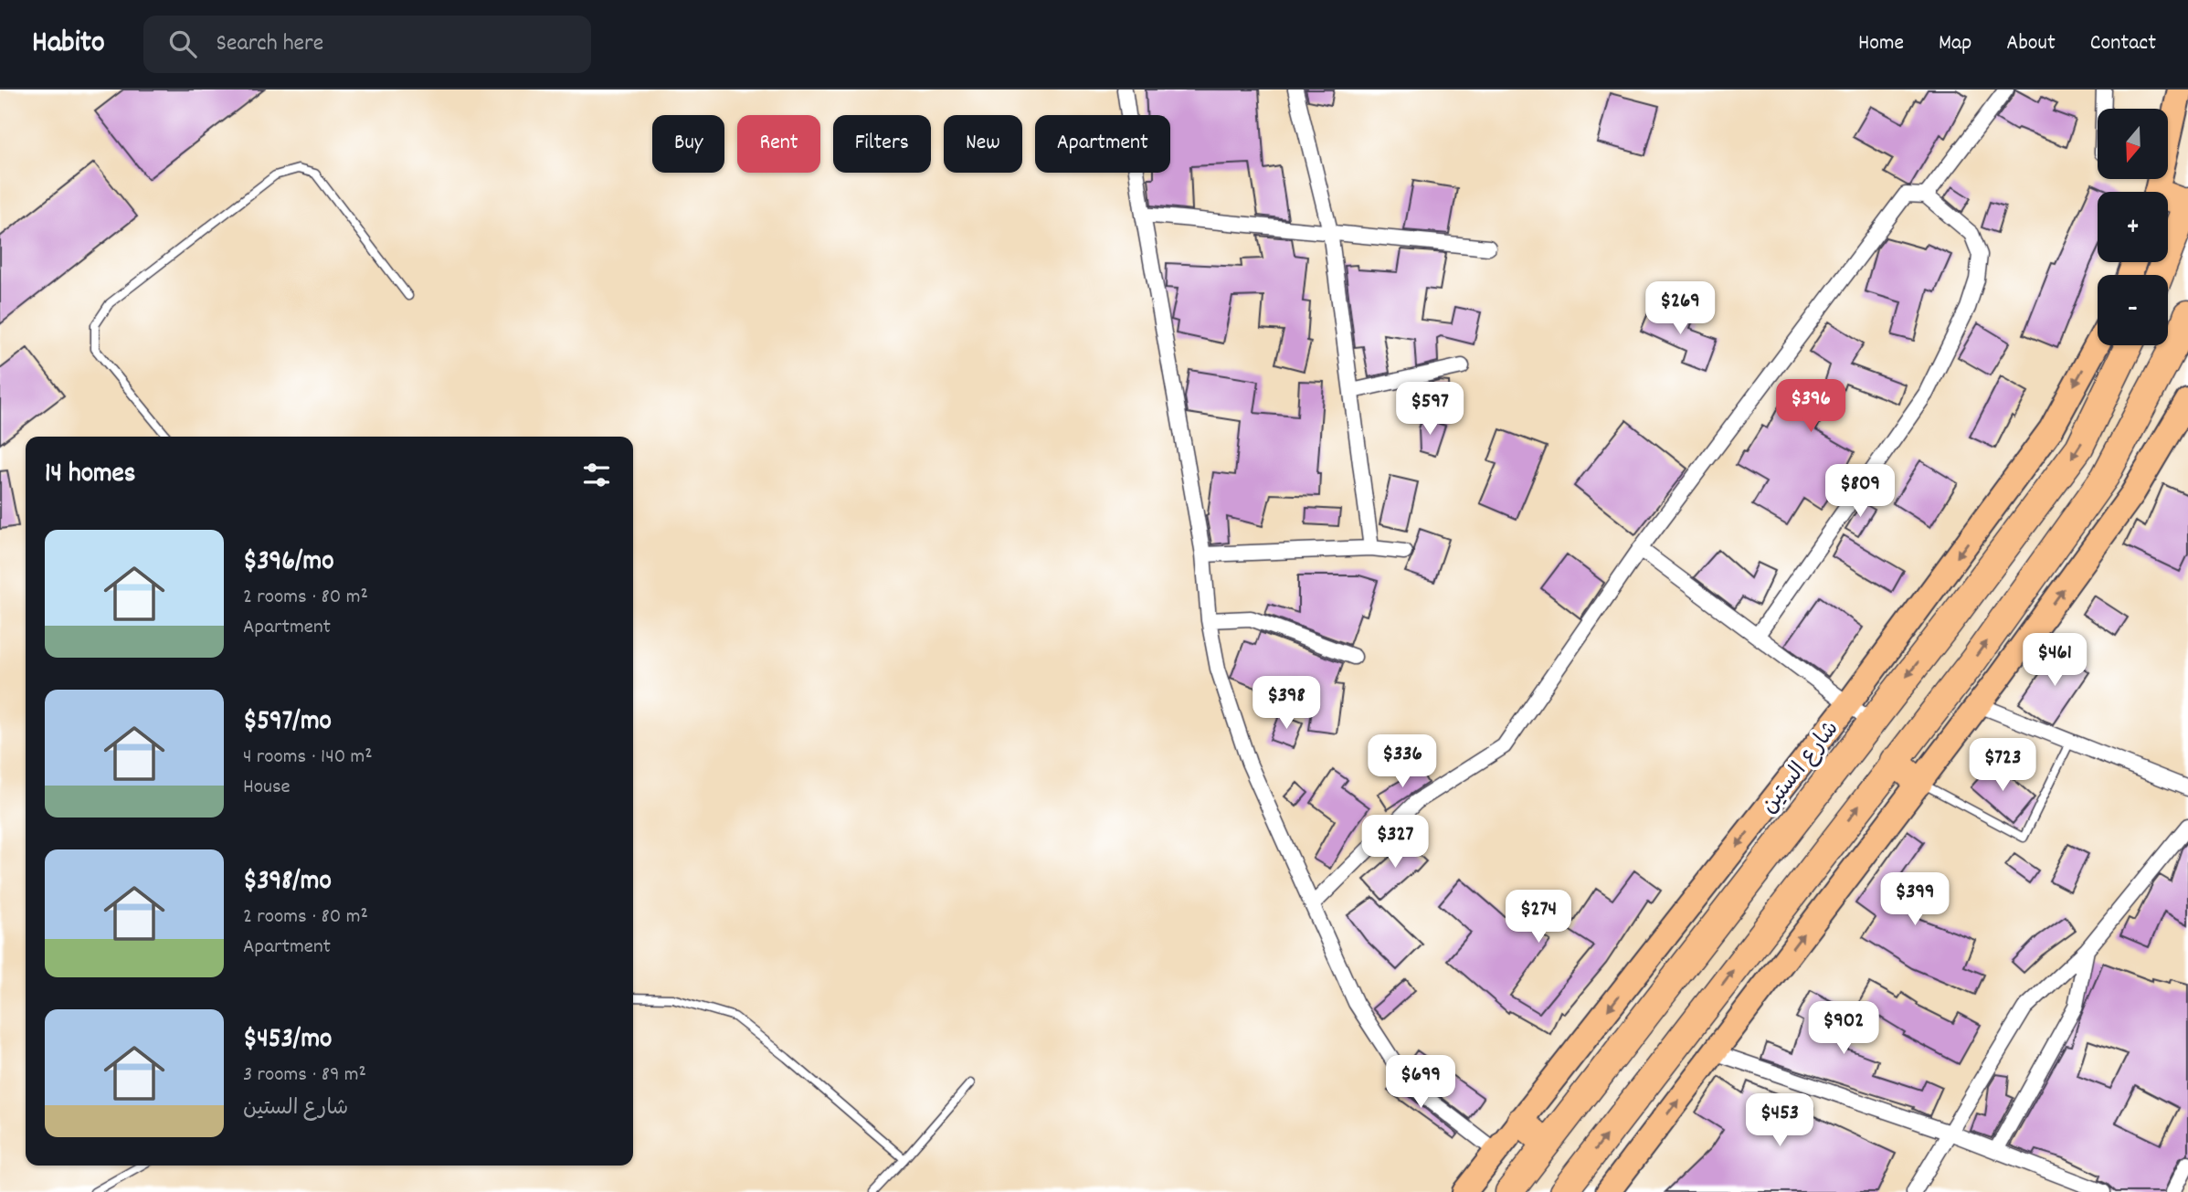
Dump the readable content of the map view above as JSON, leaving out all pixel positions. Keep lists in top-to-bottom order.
{
  "streets": {
    "highway": ["شارع الستين"]
  },
  "north": "bottom",
  "page": {
    "header": "Habito",
    "search": "Search here",
    "nav": [
      "Home",
      "Map",
      "About",
      "Contact"
    ],
    "map_buttons": ["+", "−"],
    "chip": [
      "Buy",
      "Rent",
      "Filters",
      "New",
      "Apartment"
    ],
    "price": [
      "$269",
      "$396",
      "$597",
      "$809",
      "$461",
      "$398",
      "$336",
      "$723",
      "$327",
      "$399",
      "$274",
      "$902",
      "$699",
      "$453"
    ],
    "heading": "14 homes",
    "list": [
      {
        "name": "$396/mo",
        "note": "2 rooms · 80 m² · Apartment"
      },
      {
        "name": "$597/mo",
        "note": "4 rooms · 140 m² · House"
      },
      {
        "name": "$398/mo",
        "note": "2 rooms · 80 m² · Apartment"
      },
      {
        "name": "$453/mo",
        "note": "3 rooms · 89 m² · شارع الستين"
      }
    ]
  }
}
